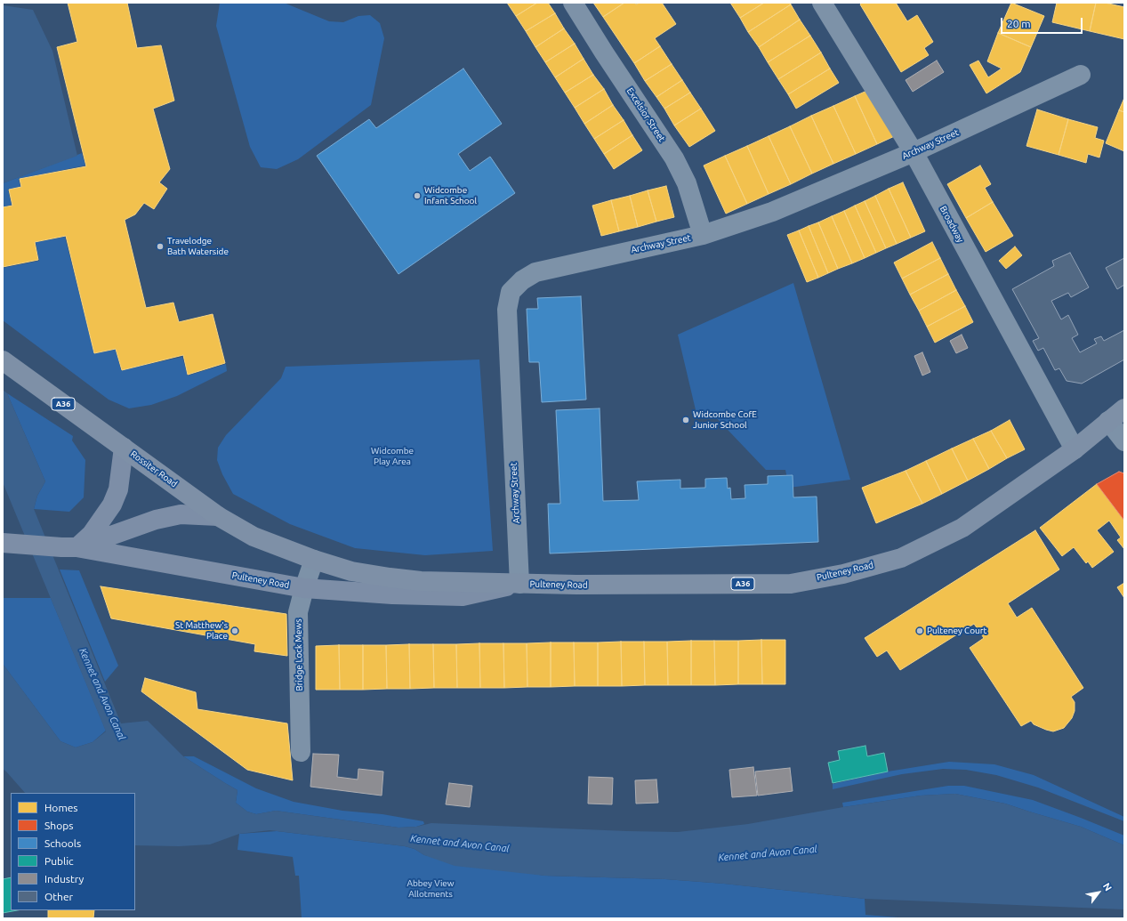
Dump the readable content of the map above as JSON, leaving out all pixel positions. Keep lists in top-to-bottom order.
{
  "streets": {
    "highway": ["A36", "Rossiter Road", "Pulteney Road"],
    "street": [
      "Excelsior Street",
      "Archway Street",
      "Broadway",
      "Bridge Lock Mews"
    ]
  },
  "crossings": [
    ["Excelsior Street", "Archway Street"],
    ["Archway Street", "Broadway"],
    ["Archway Street", "Pulteney Road"],
    ["Broadway", "Pulteney Road"],
    ["Rossiter Road", "Pulteney Road"],
    ["Rossiter Road", "Bridge Lock Mews"],
    ["Pulteney Road", "Bridge Lock Mews"]
  ],
  "water": ["Kennet and Avon Canal"],
  "parks": ["Widcombe Play Area", "Abbey View Allotments"],
  "places": [
    "Widcombe Infant School",
    "Travelodge Bath Waterside",
    "Widcombe CofE Junior School",
    "St Matthew's Place",
    "Pulteney Court"
  ],
  "legend": [
    "Homes",
    "Shops",
    "Schools",
    "Public",
    "Industry",
    "Other"
  ],
  "scale_bar": "20 m",
  "north": "top right"
}
